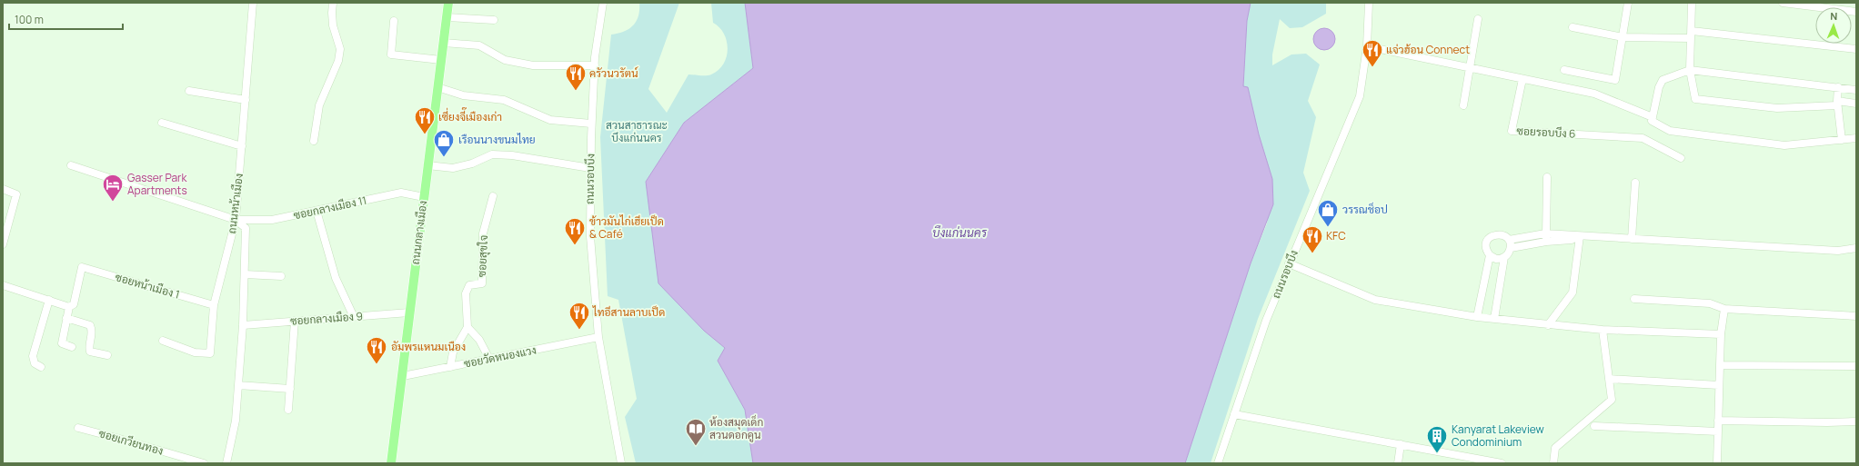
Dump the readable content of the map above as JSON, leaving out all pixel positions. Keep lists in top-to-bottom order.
{
  "streets": {
    "main road": ["ถนนกลางเมือง"],
    "street": [
      "ซอยรอบบึง 6",
      "ถนนรอบบึง",
      "ถนนหน้าเมือง",
      "ซอยกลางเมือง 11",
      "ซอยสุขใจ",
      "ซอยหน้าเมือง 1",
      "ซอยกลางเมือง 9",
      "ซอยวัดหนองแวง",
      "ซอยเกวียนทอง"
    ]
  },
  "crossings": [
    ["ถนนรอบบึง", "ซอยวัดหนองแวง"],
    ["ถนนหน้าเมือง", "ซอยกลางเมือง 11"],
    ["ถนนหน้าเมือง", "ซอยหน้าเมือง 1"],
    ["ซอยกลางเมือง 11", "ถนนกลางเมือง"],
    ["ถนนกลางเมือง", "ซอยกลางเมือง 9"],
    ["ถนนกลางเมือง", "ซอยวัดหนองแวง"]
  ],
  "water": ["บึงแก่นนคร"],
  "parks": ["สวนสาธารณะ บึงแก่นนคร"],
  "places": {
    "restaurant": [
      "แจ่วฮ้อน Connect",
      "ครัวนวรัตน์",
      "เซี่ยงจี๊เมืองเก่า",
      "ข้าวมันไก่เฮียเป็ด & Café",
      "KFC",
      "ไทอีสานลาบเป็ด",
      "อัมพรแหนมเนือง"
    ],
    "shop": ["เรือนนางขนมไทย", "วรรณช็อป"],
    "hotel": ["Gasser Park Apartments"],
    "library": ["ห้องสมุดเด็ก สวนดอกคูน"],
    "building": ["Kanyarat Lakeview Condominium"]
  },
  "scale_bar": "100 m",
  "north": "top"
}
